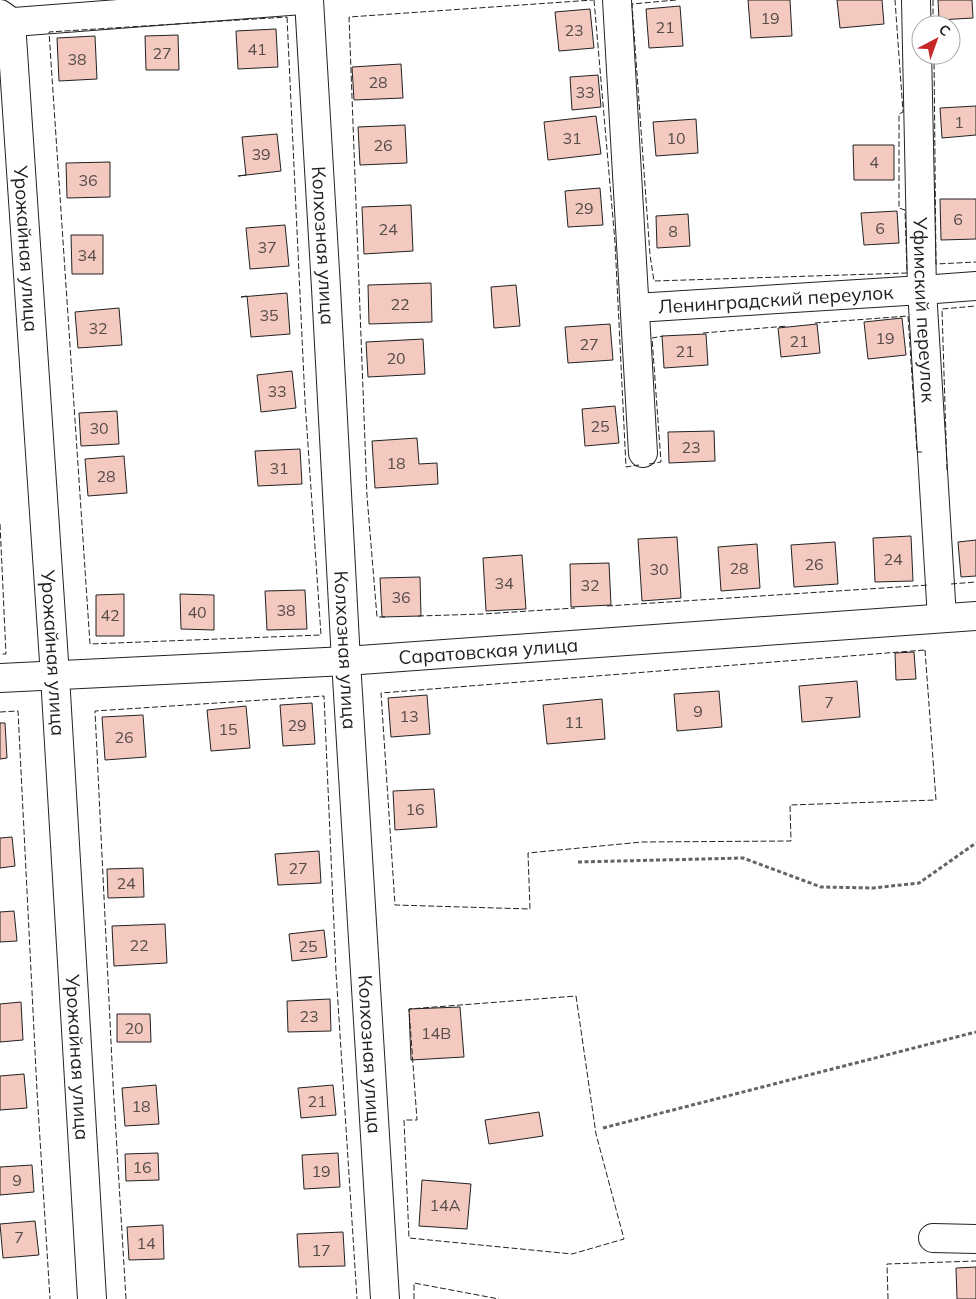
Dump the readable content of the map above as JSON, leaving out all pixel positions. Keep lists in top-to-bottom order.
{
  "streets": {
    "street": [
      "Колхозная улица",
      "Урожайная улица",
      "Ленинградский переулок",
      "Уфимский переулок",
      "Саратовская улица"
    ]
  },
  "crossings": [
    ["Колхозная улица", "Саратовская улица"],
    ["Урожайная улица", "Саратовская улица"],
    ["Ленинградский переулок", "Уфимский переулок"],
    ["Уфимский переулок", "Саратовская улица"]
  ],
  "house_numbers": [
    "19",
    "21",
    "23",
    "41",
    "27",
    "38",
    "28",
    "33",
    "1",
    "31",
    "10",
    "26",
    "39",
    "4",
    "36",
    "29",
    "6",
    "6",
    "24",
    "8",
    "37",
    "34",
    "22",
    "35",
    "32",
    "19",
    "21",
    "27",
    "21",
    "20",
    "33",
    "25",
    "30",
    "23",
    "18",
    "31",
    "28",
    "24",
    "26",
    "28",
    "30",
    "34",
    "32",
    "36",
    "38",
    "40",
    "42",
    "7",
    "9",
    "13",
    "11",
    "29",
    "15",
    "26",
    "16",
    "27",
    "24",
    "22",
    "25",
    "23",
    "20",
    "14В",
    "21",
    "18",
    "16",
    "19",
    "9",
    "14А",
    "7",
    "14",
    "17"
  ],
  "north": "top right"
}
